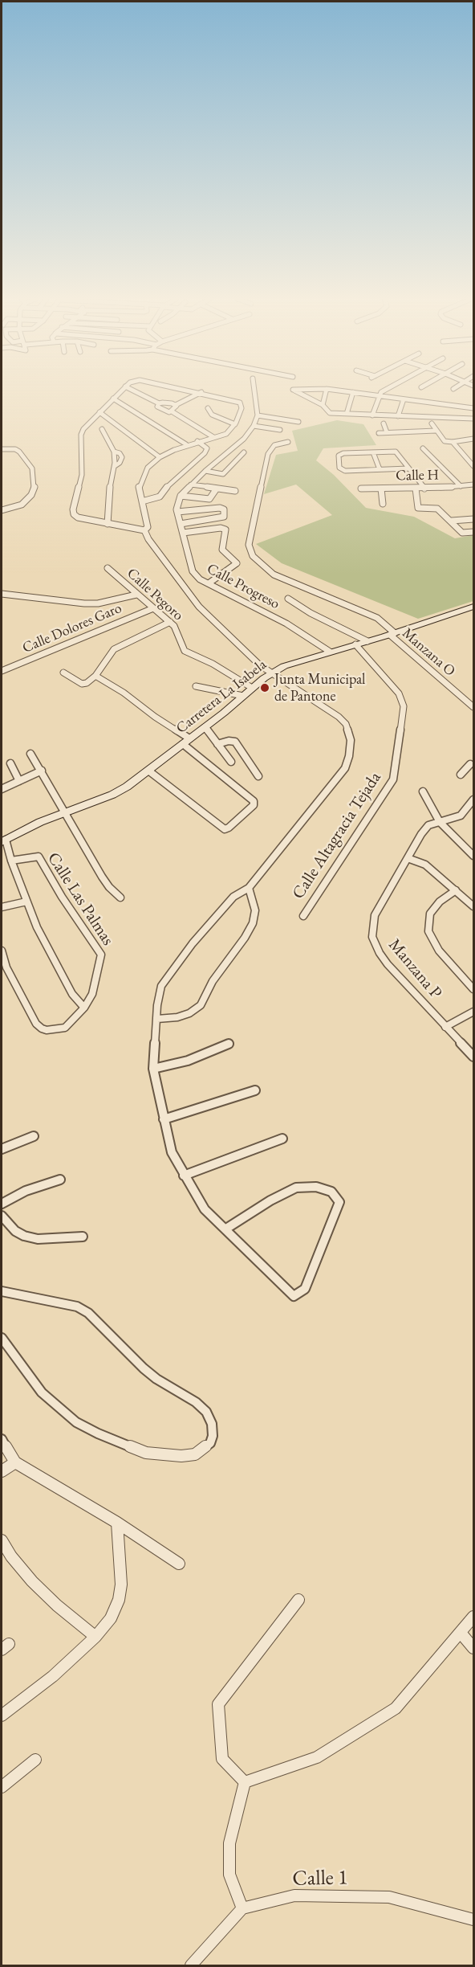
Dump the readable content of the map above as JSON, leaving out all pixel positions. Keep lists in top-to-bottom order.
{
  "streets": {
    "main road": ["Carretera La Isabela"],
    "street": [
      "Calle H",
      "Calle Progreso",
      "Calle Pegoro",
      "Calle Dolores Garo",
      "Manzana O",
      "Calle Altagracia Tejada",
      "Calle Las Palmas",
      "Manzana P",
      "Calle 1"
    ]
  },
  "crossings": [
    ["Calle Progreso", "Carretera La Isabela"],
    ["Calle Pegoro", "Calle Dolores Garo"],
    ["Calle Pegoro", "Carretera La Isabela"],
    ["Manzana O", "Carretera La Isabela"],
    ["Carretera La Isabela", "Calle Altagracia Tejada"]
  ],
  "places": ["Junta Municipal de Pantone"]
}
